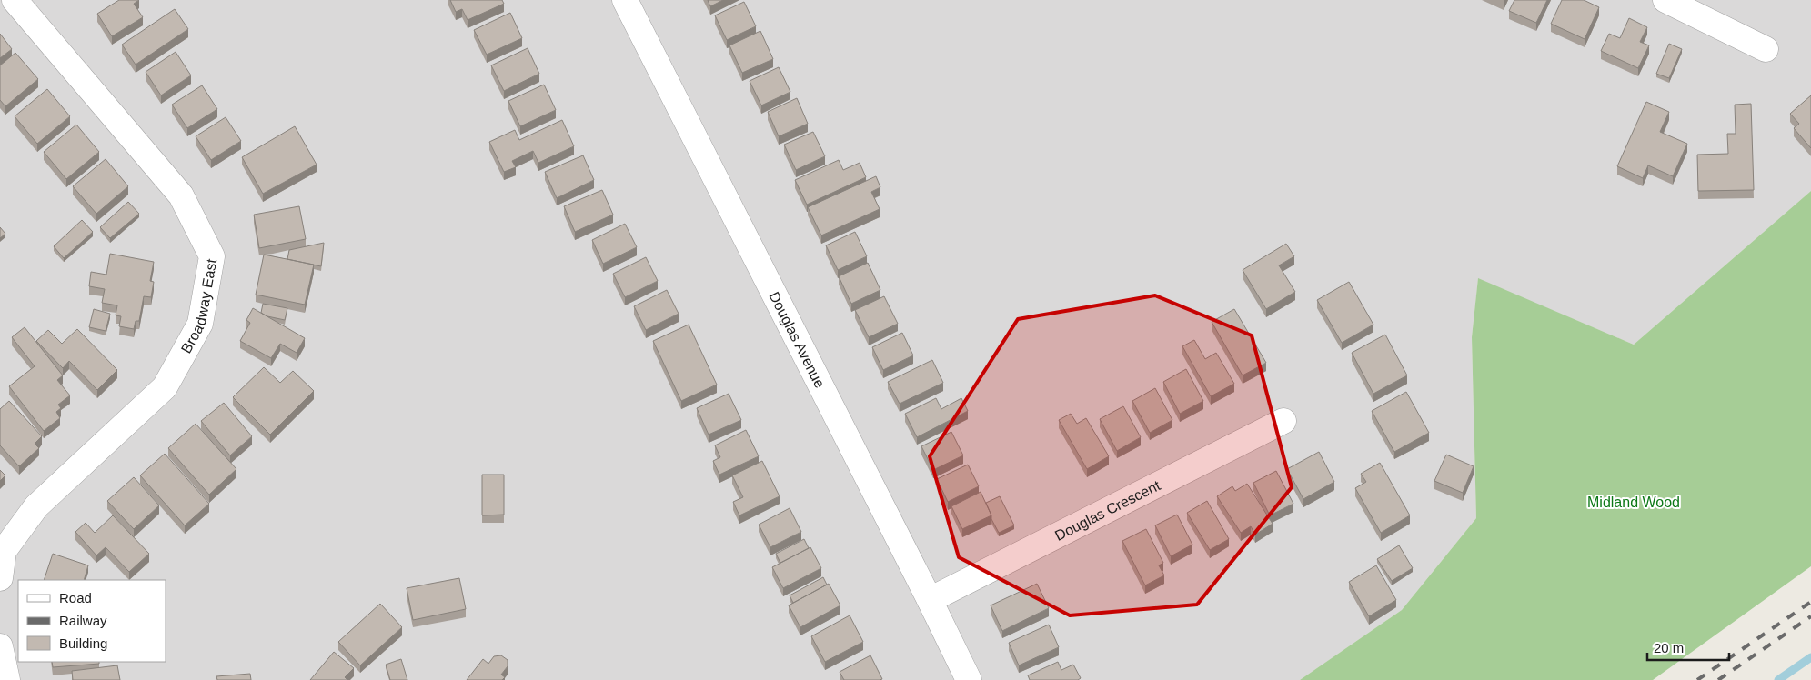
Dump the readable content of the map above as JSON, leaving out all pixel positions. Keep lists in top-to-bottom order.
{
  "streets": {
    "street": ["Broadway East", "Douglas Avenue", "Douglas Crescent"]
  },
  "crossings": [
    ["Douglas Avenue", "Douglas Crescent"]
  ],
  "parks": ["Midland Wood"],
  "legend": ["Road", "Railway", "Building"],
  "scale_bar": "20 m"
}
